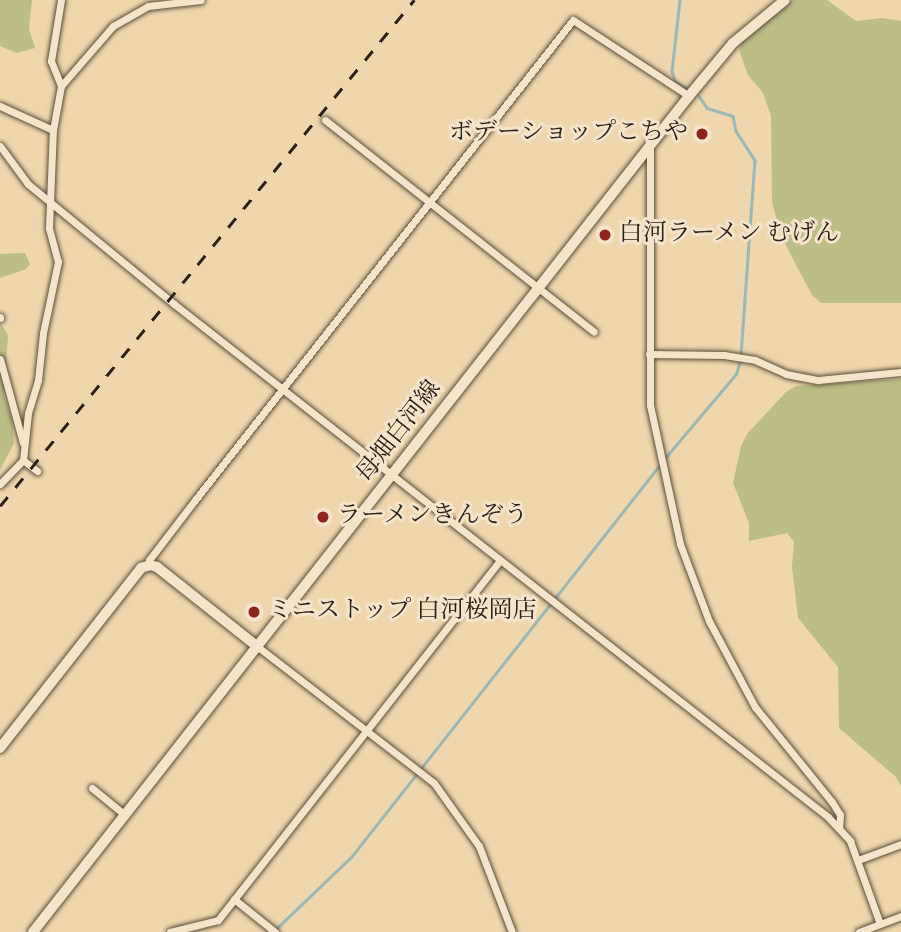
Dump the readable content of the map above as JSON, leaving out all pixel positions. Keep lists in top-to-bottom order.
{
  "streets": {
    "main road": ["母畑白河線"]
  },
  "places": [
    "ボデーショップこちや",
    "白河ラーメン むげん",
    "ラーメンきんぞう",
    "ミニストップ 白河桜岡店"
  ]
}
